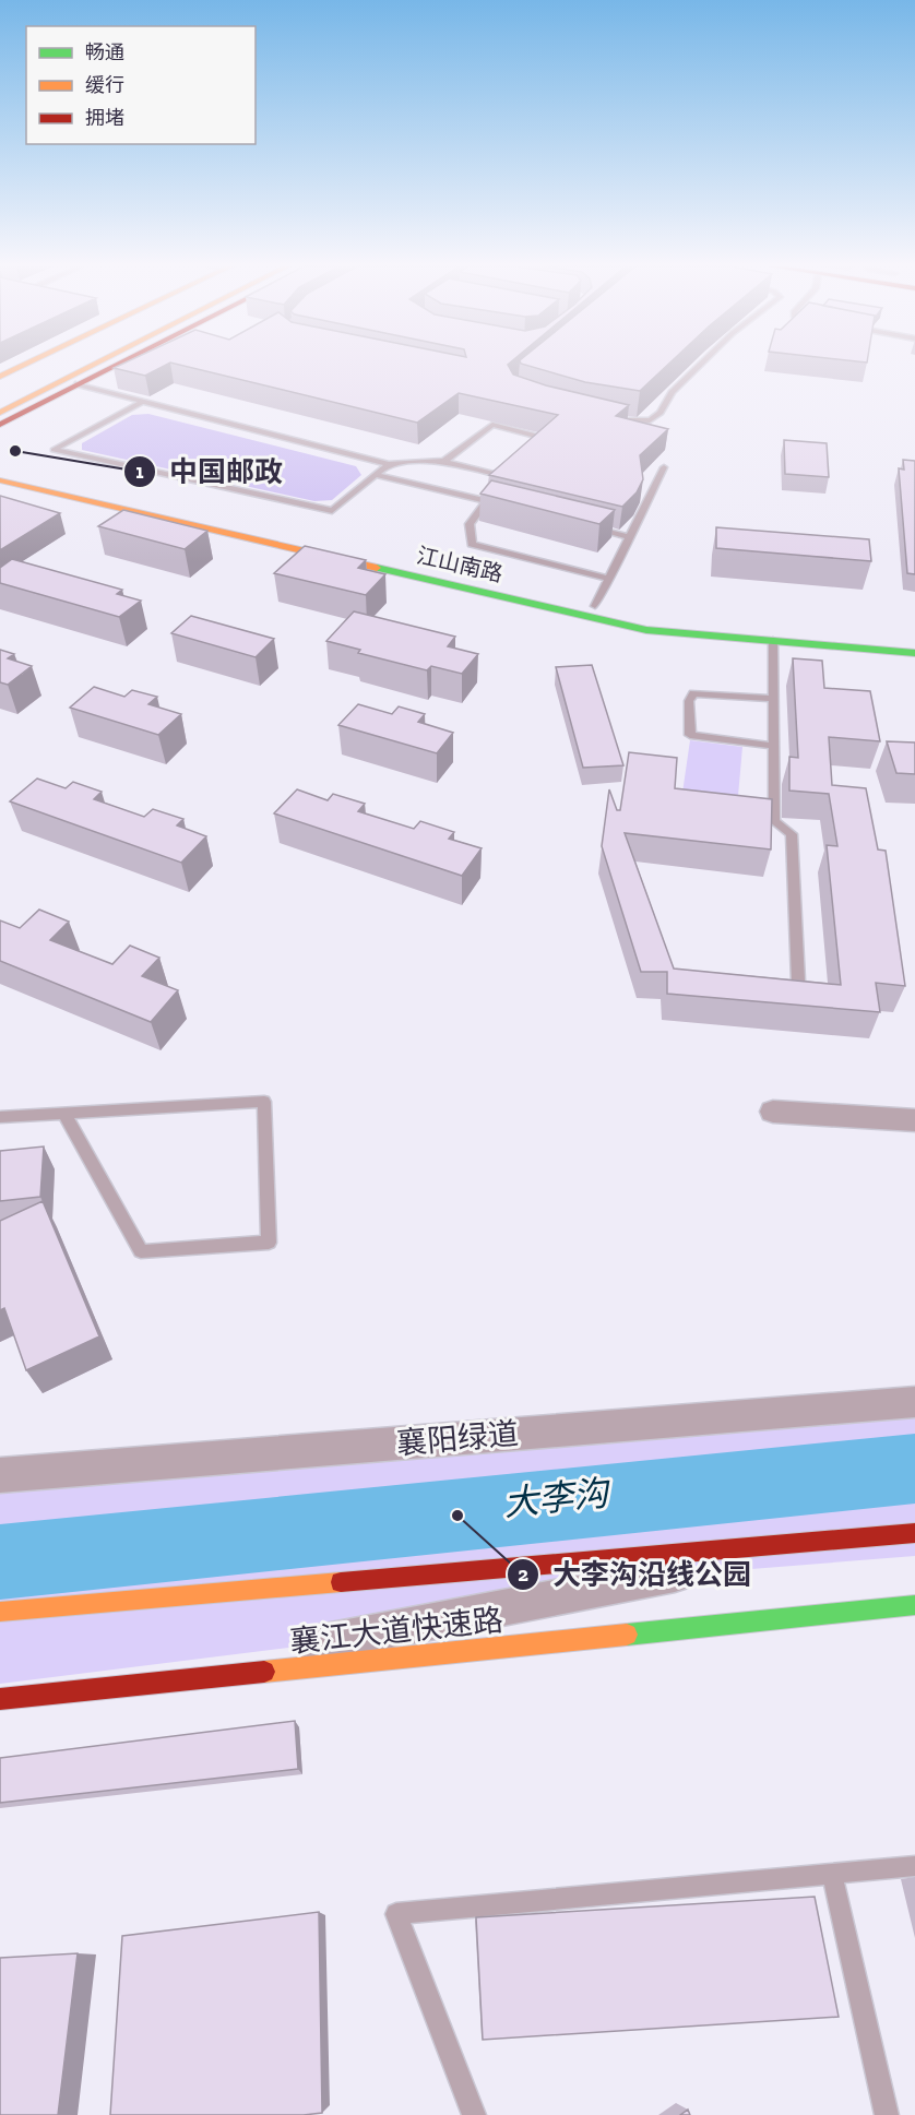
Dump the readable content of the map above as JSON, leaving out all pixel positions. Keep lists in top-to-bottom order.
{
  "streets": {
    "main road": ["江山南路", "襄江大道快速路"],
    "street": ["襄阳绿道"]
  },
  "water": ["大李沟"],
  "places": ["中国邮政", "大李沟沿线公园"],
  "legend": ["畅通", "缓行", "拥堵"]
}
